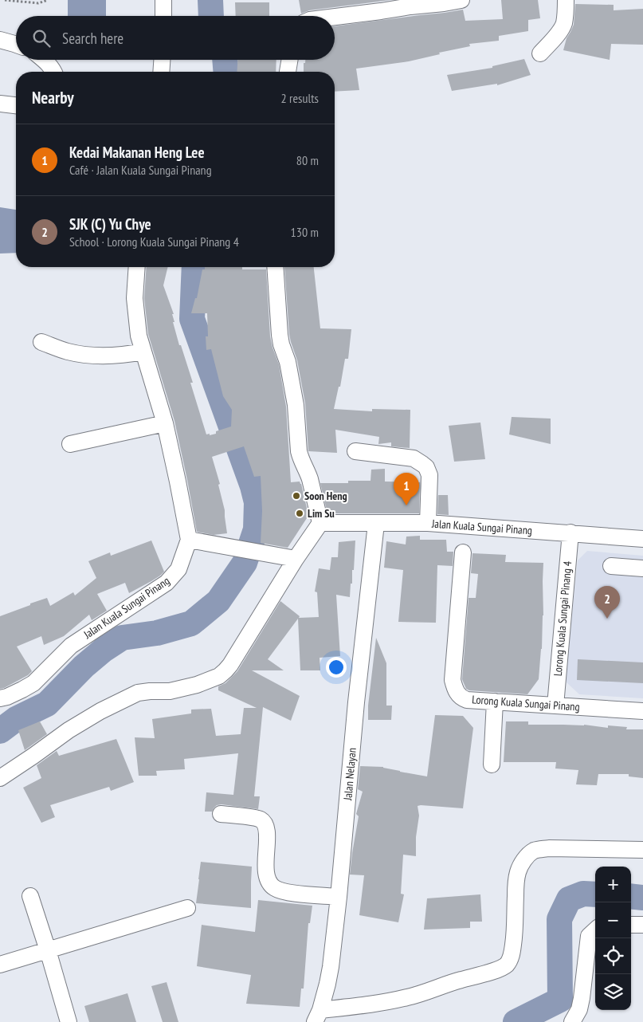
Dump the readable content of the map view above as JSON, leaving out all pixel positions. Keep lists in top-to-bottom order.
{
  "streets": {
    "street": [
      "Jalan Kuala Sungai Pinang",
      "Lorong Kuala Sungai Pinang 4",
      "Lorong Kuala Sungai Pinang",
      "Jalan Nelayan"
    ]
  },
  "crossings": [
    ["Jalan Kuala Sungai Pinang", "Lorong Kuala Sungai Pinang 4"],
    ["Jalan Kuala Sungai Pinang", "Jalan Nelayan"],
    ["Lorong Kuala Sungai Pinang 4", "Lorong Kuala Sungai Pinang"]
  ],
  "places": ["Soon Heng", "Lim Su"],
  "page": {
    "search": "Search here",
    "heading": ["Nearby", "2 results"],
    "list": [
      {
        "mark": "1",
        "name": "Kedai Makanan Heng Lee",
        "note": "Café · Jalan Kuala Sungai Pinang",
        "value": "80 m"
      },
      {
        "mark": "2",
        "name": "SJK (C) Yu Chye",
        "note": "School · Lorong Kuala Sungai Pinang 4",
        "value": "130 m"
      }
    ],
    "pins": ["1", "2"],
    "map_buttons": ["+", "−"]
  }
}
